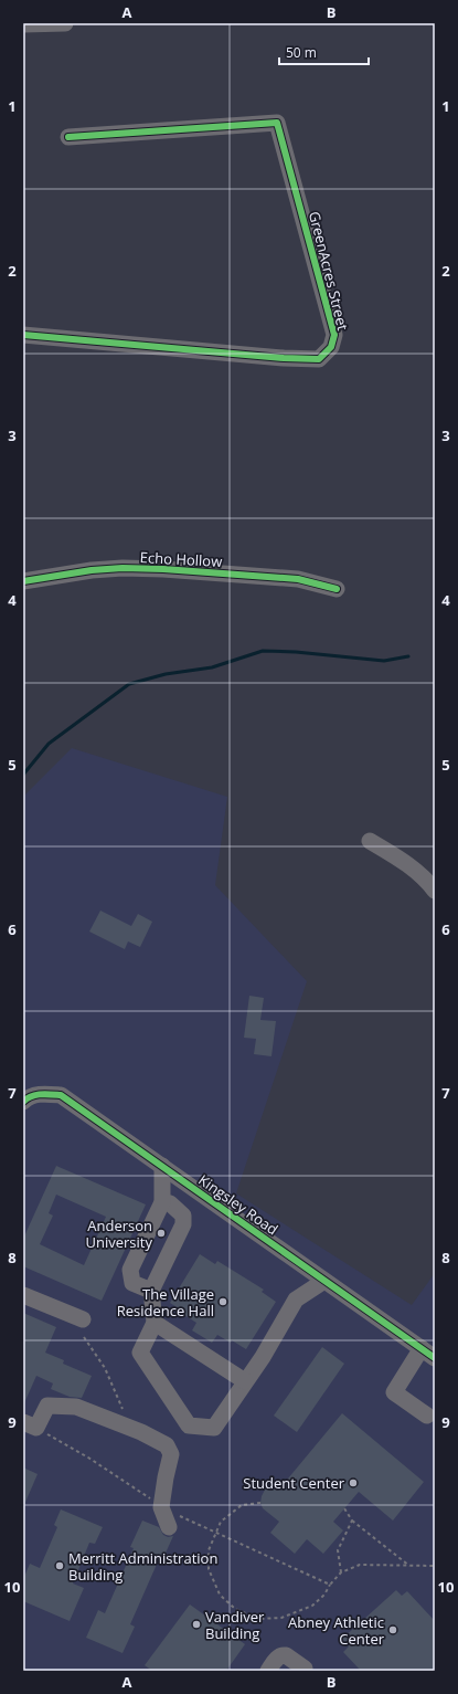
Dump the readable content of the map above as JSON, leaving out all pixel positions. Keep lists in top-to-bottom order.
{
  "streets": {
    "street": ["GreenAcres Street", "Echo Hollow", "Kingsley Road"]
  },
  "places": [
    "Anderson University",
    "The Village Residence Hall",
    "Student Center",
    "Merritt Administration Building",
    "Vandiver Building",
    "Abney Athletic Center"
  ],
  "scale_bar": "50 m",
  "grid": {
    "columns": ["A", "B"],
    "rows": [
      "1",
      "2",
      "3",
      "4",
      "5",
      "6",
      "7",
      "8",
      "9",
      "10"
    ]
  }
}
